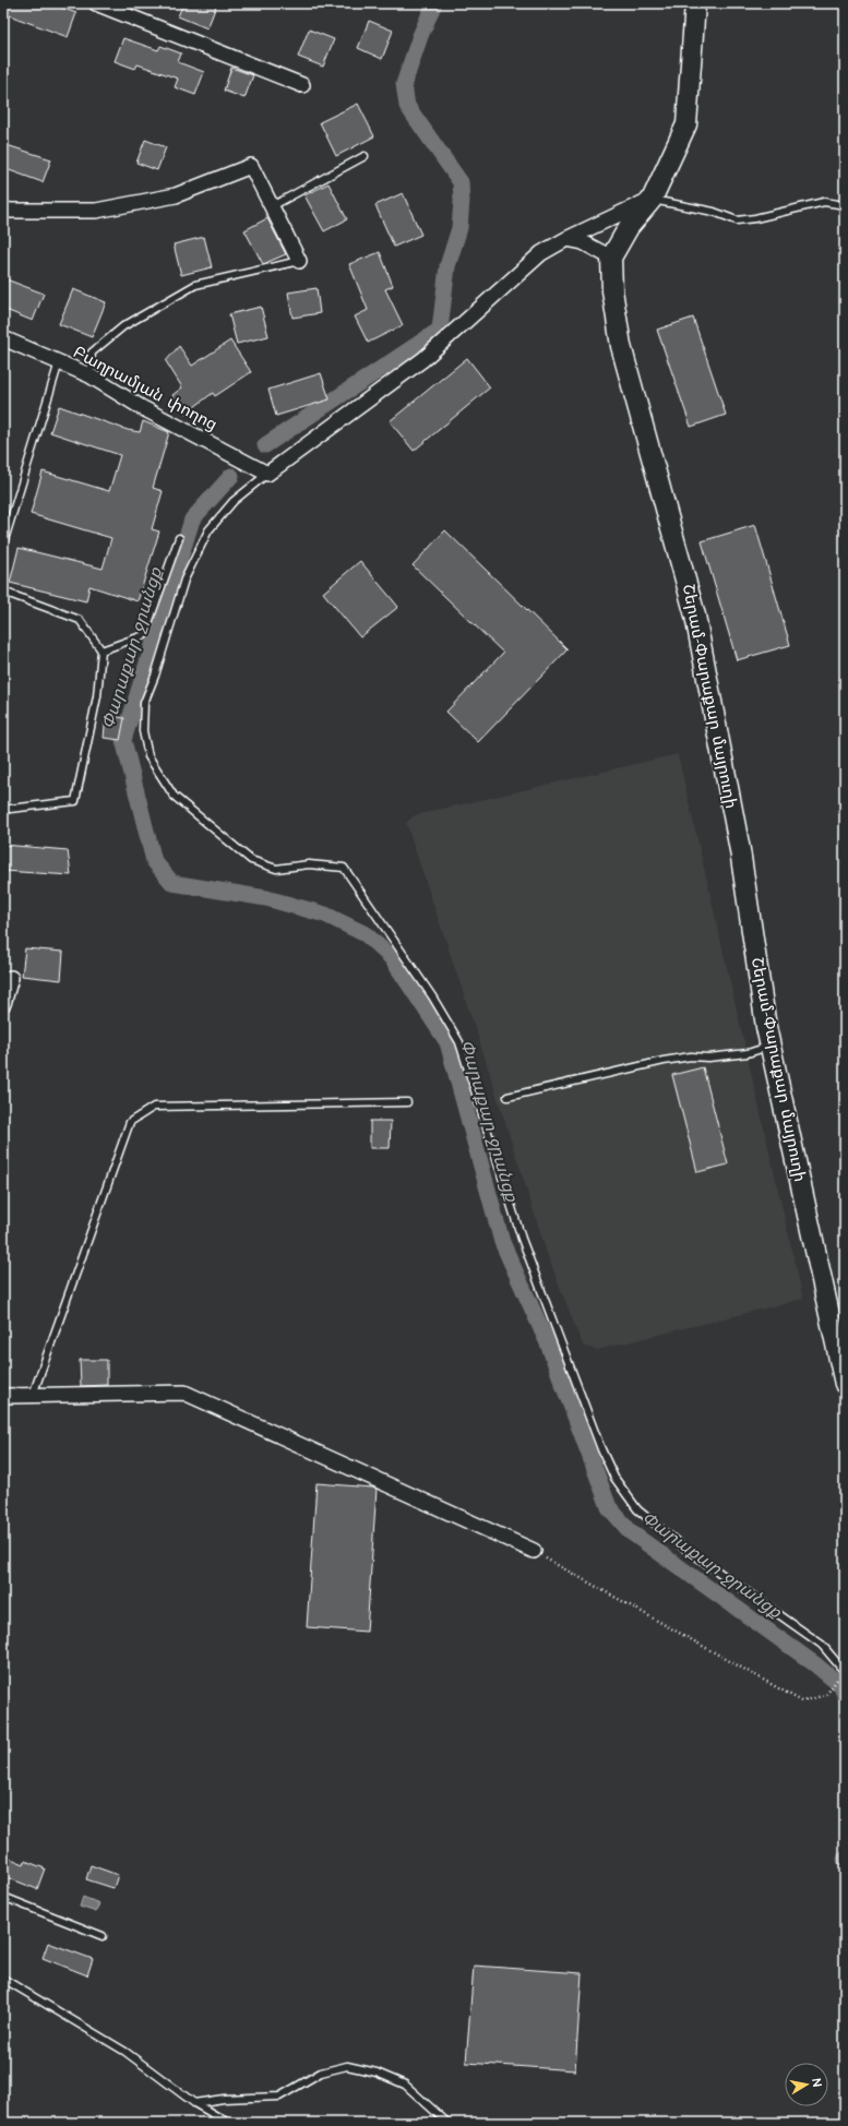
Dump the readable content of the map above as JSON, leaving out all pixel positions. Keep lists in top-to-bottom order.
{
  "streets": {
    "street": ["Բաղրամյան փողոց", "Շերամ-Փարաքար մայրուղի"]
  },
  "water": ["Փարաքար ջրանցք"],
  "north": "right"
}
